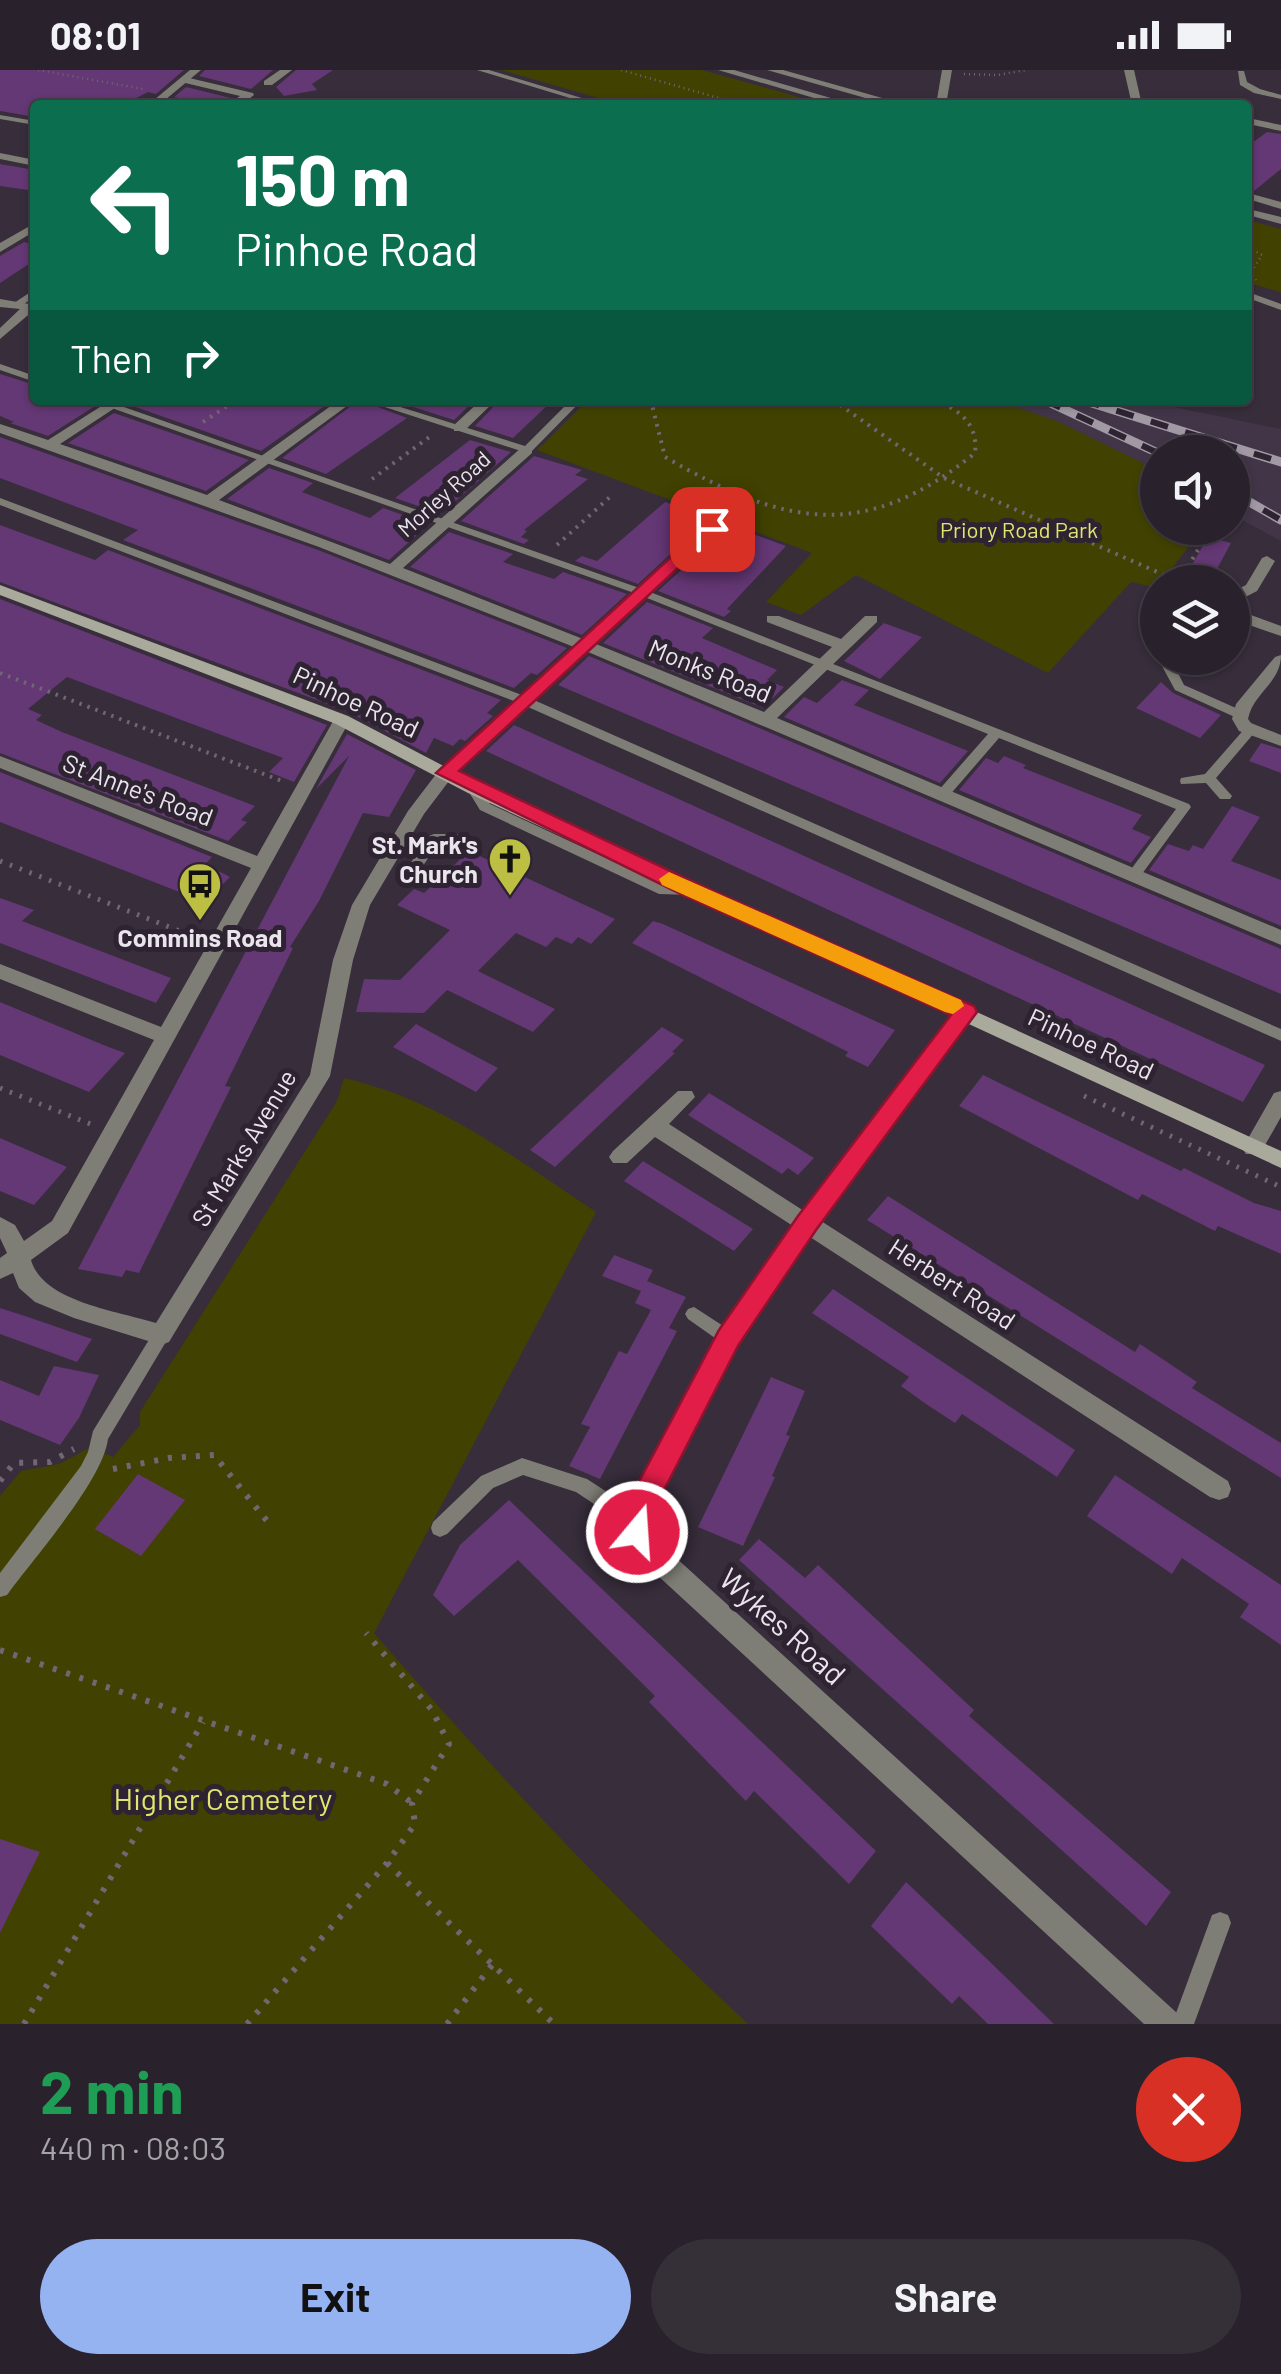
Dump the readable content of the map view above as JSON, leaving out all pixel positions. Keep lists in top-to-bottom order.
{
  "streets": {
    "main road": ["Pinhoe Road"],
    "street": [
      "Morley Road",
      "Monks Road",
      "St Anne's Road",
      "St Marks Avenue",
      "Herbert Road",
      "Wykes Road"
    ]
  },
  "crossings": [
    ["Morley Road", "Monks Road"],
    ["Monks Road", "St Marks Avenue"],
    ["Pinhoe Road", "St Marks Avenue"]
  ],
  "parks": ["Priory Road Park", "Higher Cemetery"],
  "places": {
    "church": ["St. Mark's Church"],
    "bus stop": ["Commins Road"]
  },
  "page": {
    "status": "08:01",
    "turn": ["150 m", "Pinhoe Road"],
    "then": "Then",
    "heading": ["2 min", "440 m · 08:03"],
    "buttons": ["Exit", "Share"]
  }
}
